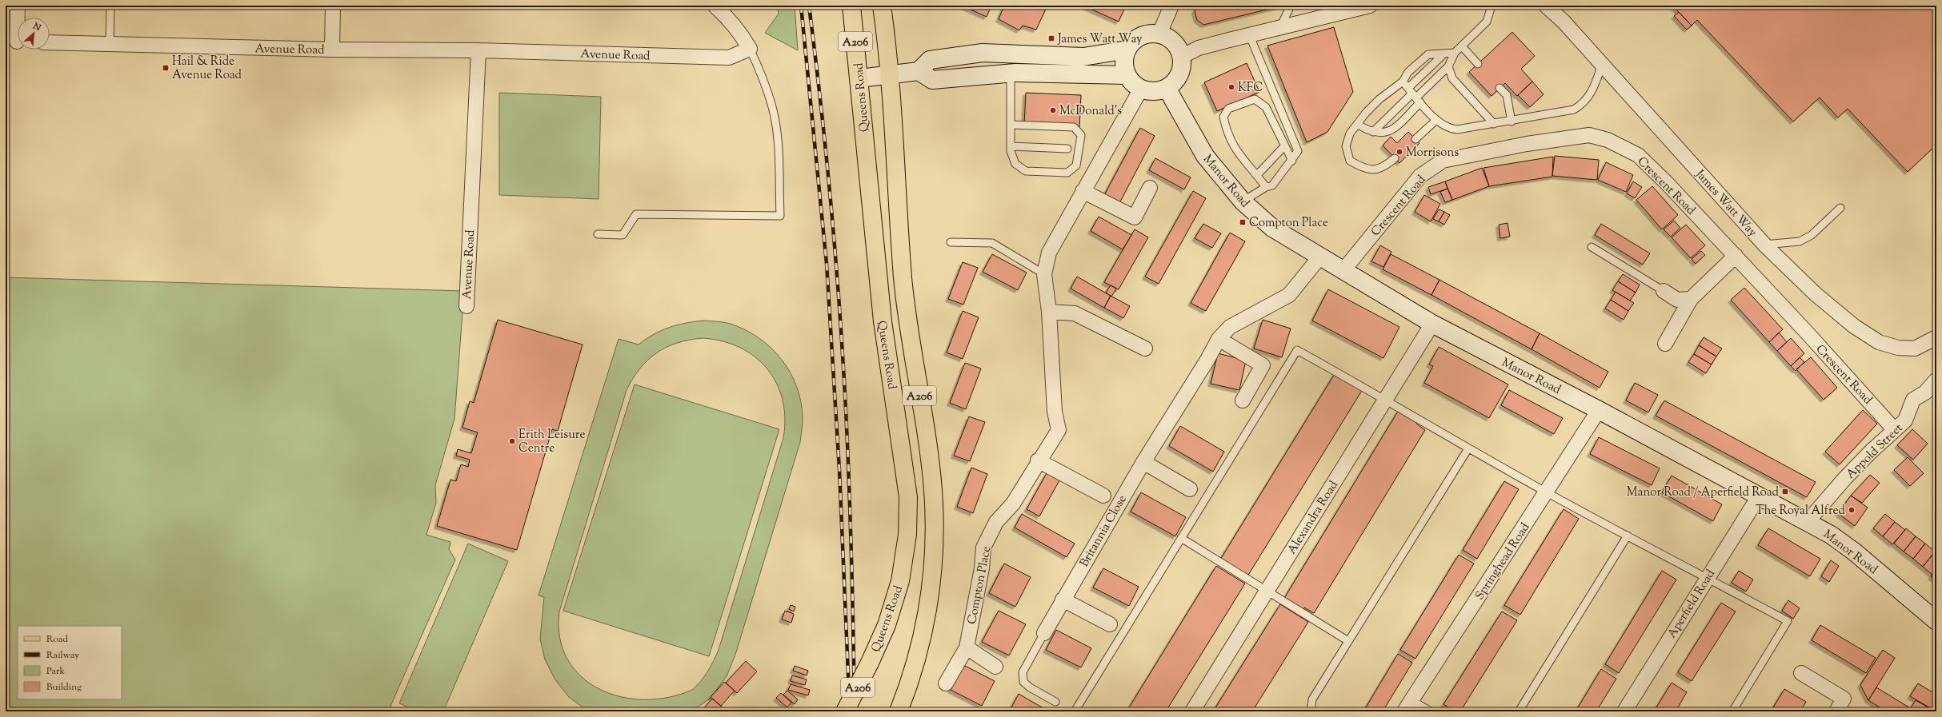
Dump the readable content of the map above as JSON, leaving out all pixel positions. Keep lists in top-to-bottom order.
{
  "streets": {
    "main road": ["A206", "Queens Road"],
    "street": [
      "Avenue Road",
      "Manor Road",
      "Crescent Road",
      "James Watt Way",
      "Appold Street",
      "Alexandra Road",
      "Britannia Close",
      "Springhead Road",
      "Compton Place",
      "Aperfield Road"
    ]
  },
  "crossings": [
    ["Manor Road", "Crescent Road"],
    ["Manor Road", "Appold Street"],
    ["Manor Road", "Alexandra Road"],
    ["Manor Road", "Britannia Close"],
    ["Manor Road", "Springhead Road"],
    ["Manor Road", "Compton Place"],
    ["Manor Road", "Aperfield Road"],
    ["Crescent Road", "Appold Street"]
  ],
  "places": {
    "transit": [
      "James Watt Way",
      "Hail & Ride Avenue Road",
      "Compton Place",
      "Manor Road / Aperfield Road"
    ],
    "other": [
      "KFC",
      "McDonald's",
      "Morrisons",
      "Erith Leisure Centre",
      "The Royal Alfred"
    ]
  },
  "legend": [
    "Road",
    "Railway",
    "Park",
    "Building"
  ],
  "north": "top right"
}
